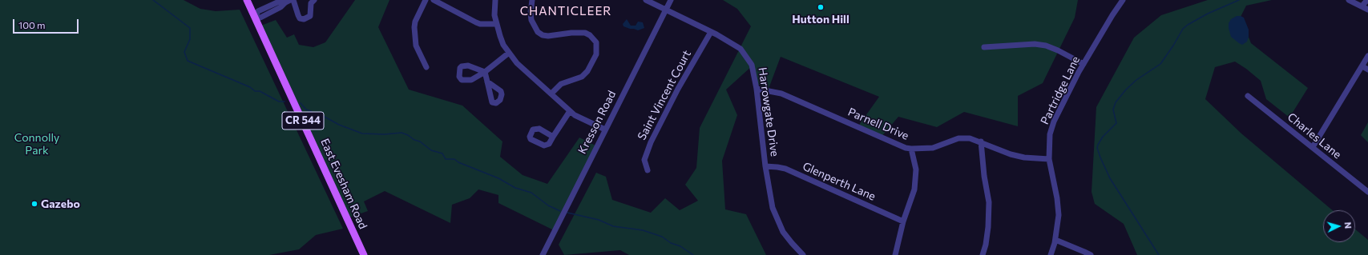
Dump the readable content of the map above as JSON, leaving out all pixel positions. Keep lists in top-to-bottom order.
{
  "streets": {
    "main road": ["CR 544", "East Evesham Road"],
    "street": [
      "Partridge Lane",
      "Saint Vincent Court",
      "Harrowgate Drive",
      "Kresson Road",
      "Parnell Drive",
      "Charles Lane",
      "Glenperth Lane"
    ]
  },
  "crossings": [
    ["Partridge Lane", "Parnell Drive"],
    ["Saint Vincent Court", "Harrowgate Drive"],
    ["Harrowgate Drive", "Kresson Road"],
    ["Harrowgate Drive", "Parnell Drive"],
    ["Harrowgate Drive", "Glenperth Lane"]
  ],
  "districts": ["CHANTICLEER"],
  "parks": ["Connolly Park"],
  "places": ["Hutton Hill", "Gazebo"],
  "scale_bar": "100 m",
  "north": "right"
}
